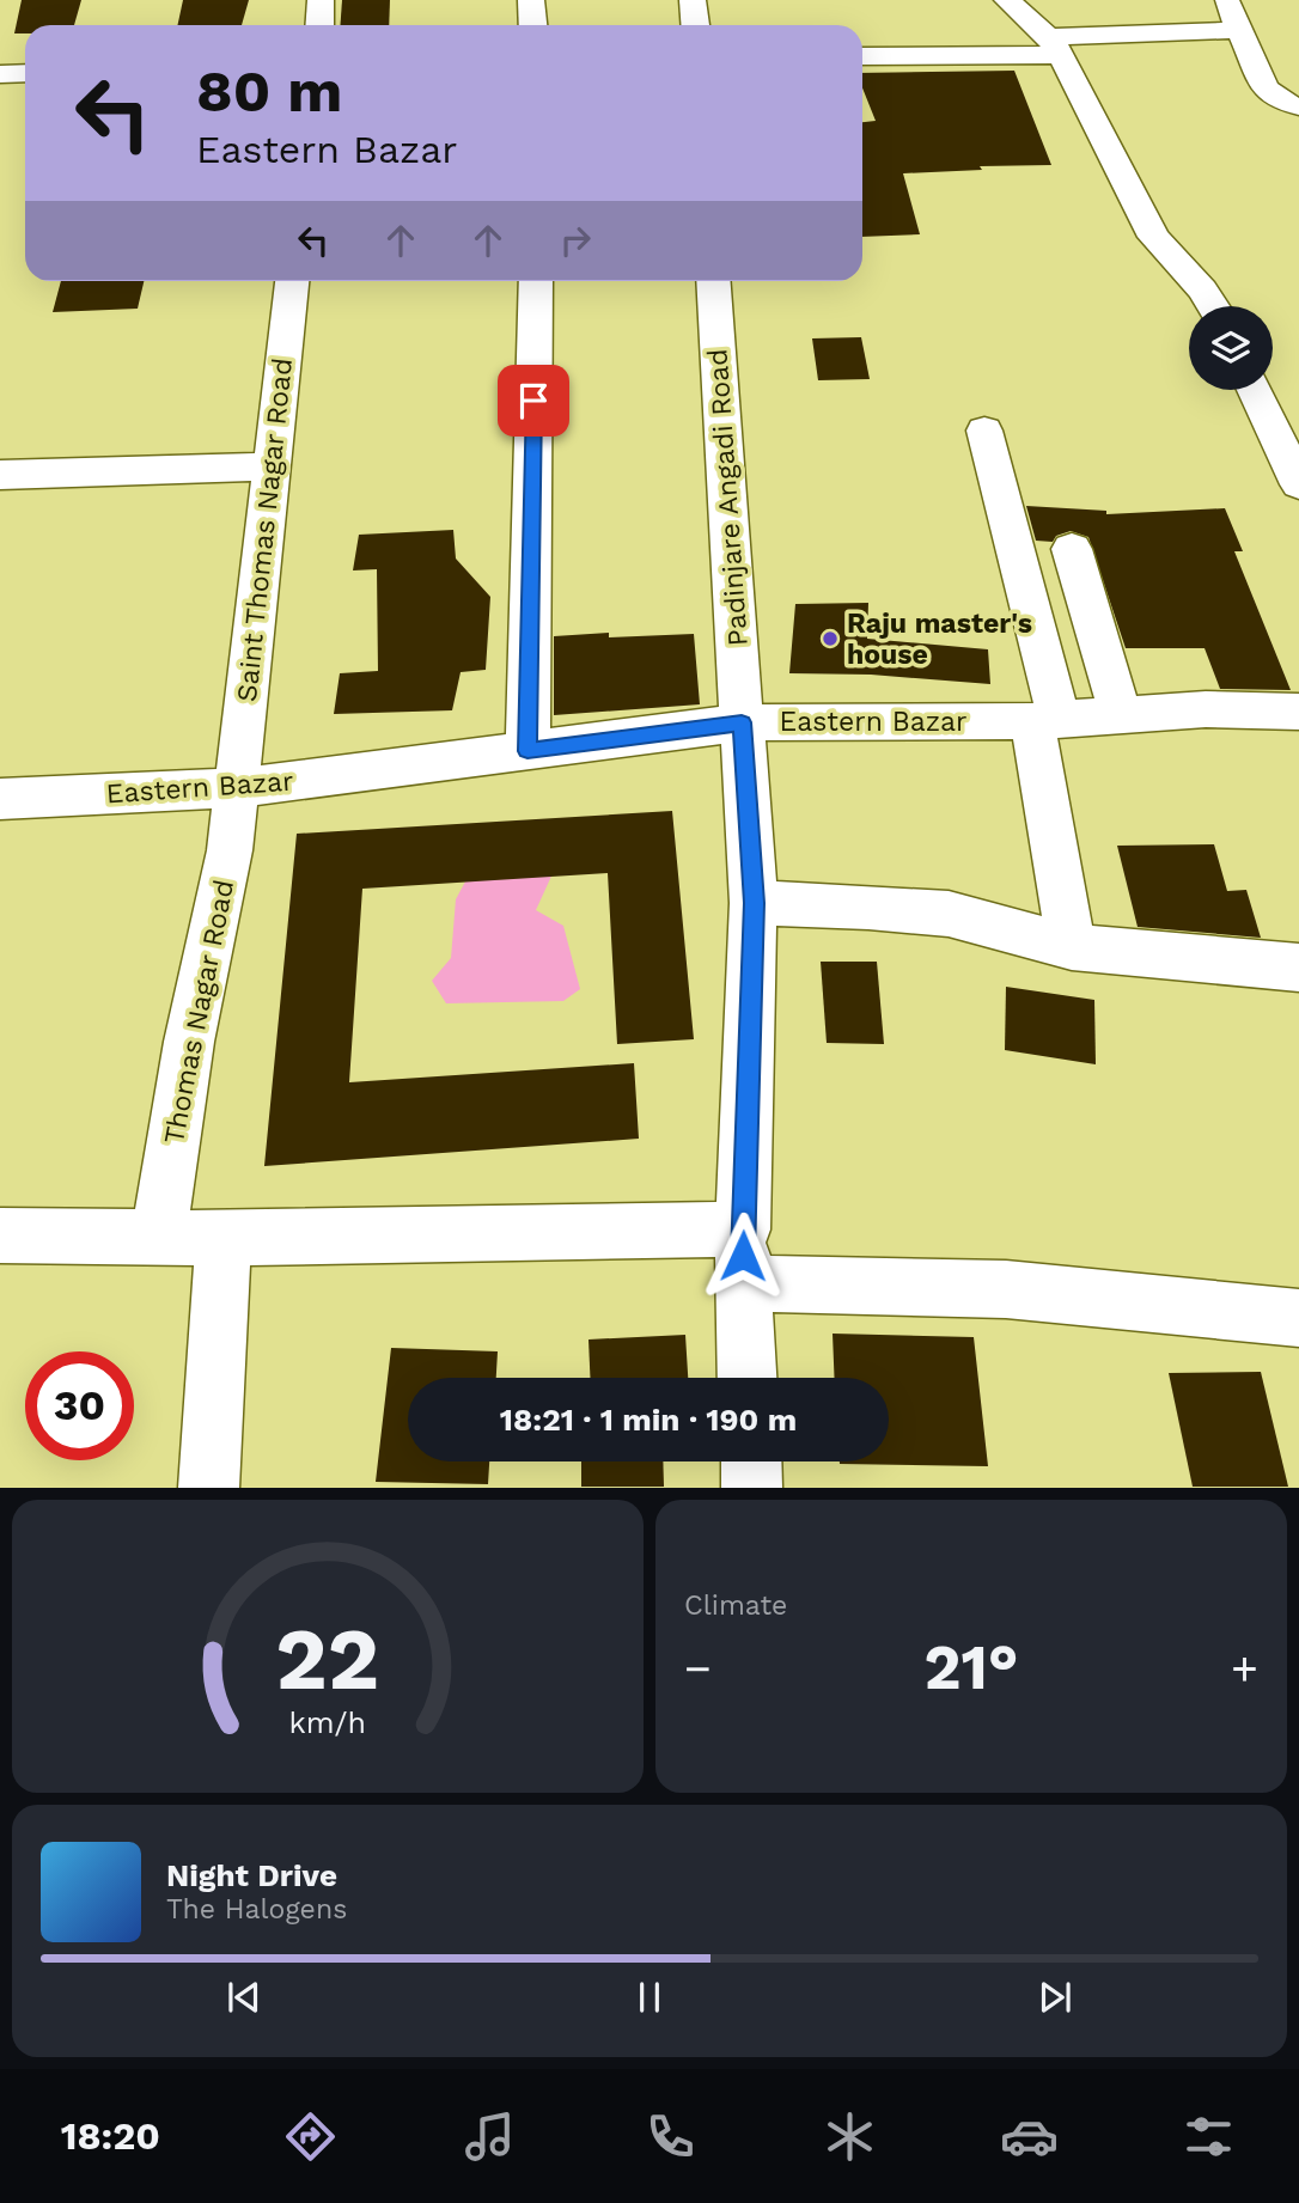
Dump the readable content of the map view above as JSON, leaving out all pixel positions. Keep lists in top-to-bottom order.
{
  "streets": {
    "street": [
      "Padinjare Angadi Road",
      "Saint Thomas Nagar Road",
      "Eastern Bazar",
      "Thomas Nagar Road"
    ]
  },
  "crossings": [
    ["Padinjare Angadi Road", "Eastern Bazar"],
    ["Saint Thomas Nagar Road", "Eastern Bazar"],
    ["Saint Thomas Nagar Road", "Thomas Nagar Road"],
    ["Eastern Bazar", "Thomas Nagar Road"]
  ],
  "places": ["Raju master's house"],
  "page": {
    "turn": ["80 m", "Eastern Bazar"],
    "limit": "30",
    "trip": "18:21 · 1 min · 190 m",
    "tile": "Climate",
    "heat": ["−", "21°", "+"],
    "song": ["Night Drive", "The Halogens"],
    "tabs": "18:20",
    "gauge": ["22", "km/h"]
  }
}
